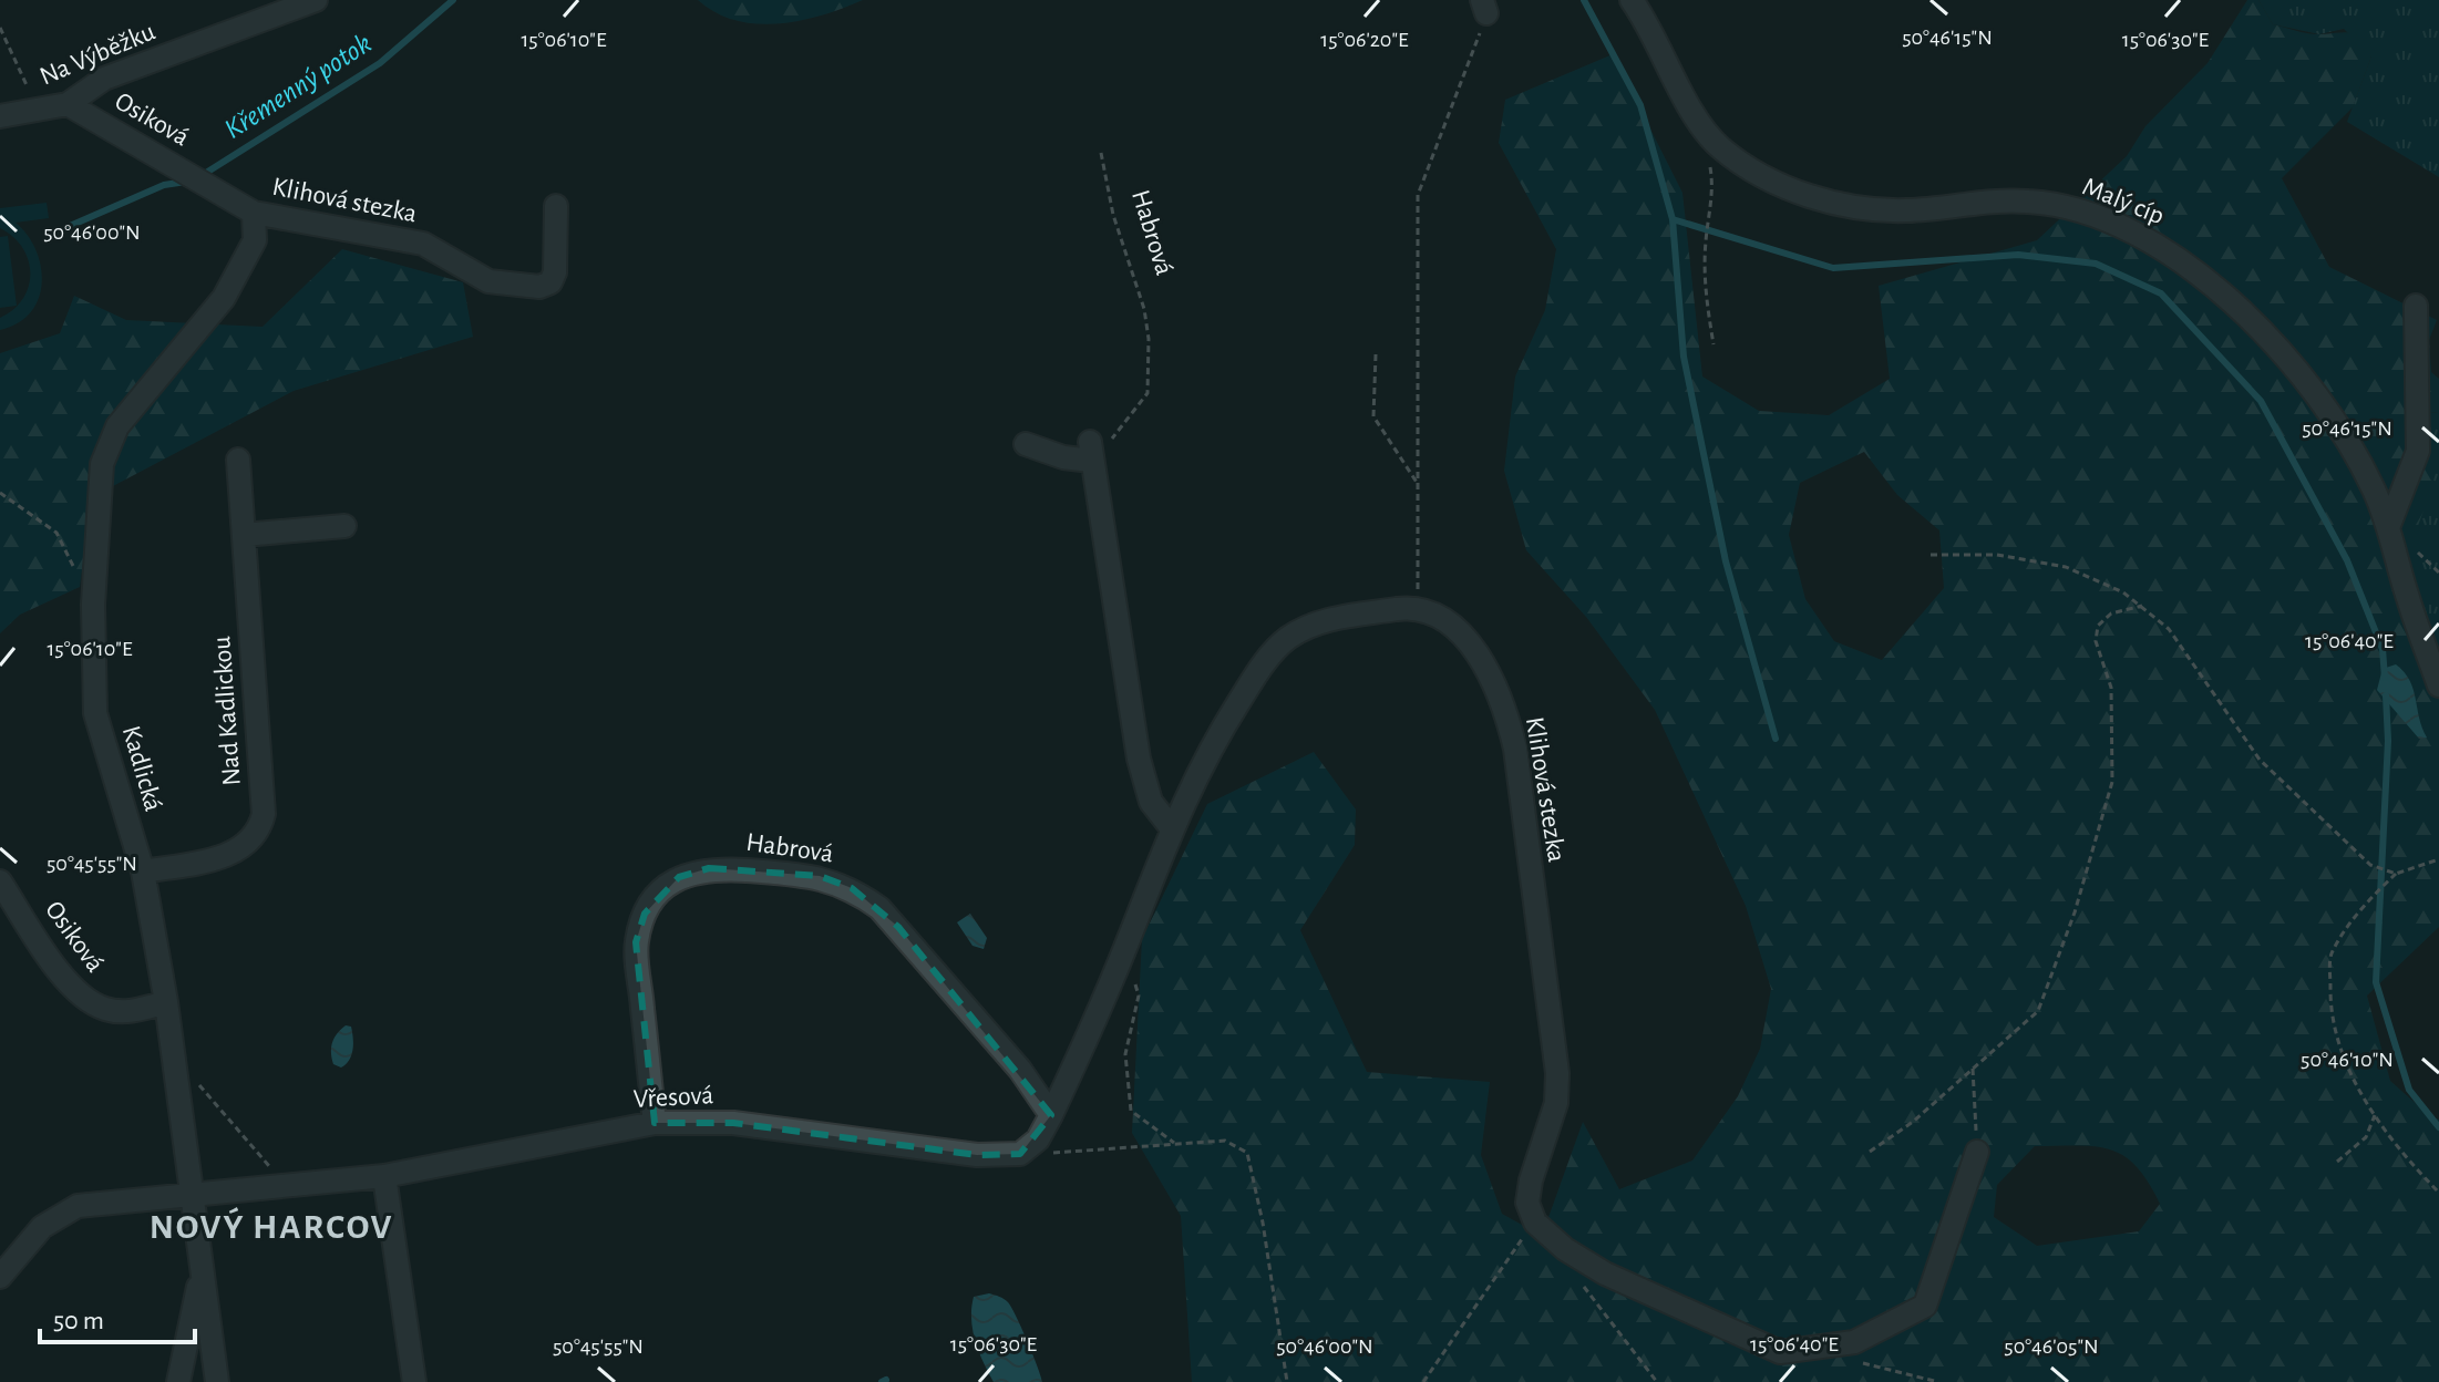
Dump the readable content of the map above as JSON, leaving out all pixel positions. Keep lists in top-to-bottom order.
{
  "streets": {
    "street": [
      "Na Výběžku",
      "Osiková",
      "Klihová stezka",
      "Malý cíp",
      "Habrová",
      "Nad Kadlickou",
      "Kadlická",
      "Vřesová"
    ]
  },
  "crossings": [
    ["Na Výběžku", "Osiková"],
    ["Osiková", "Klihová stezka"],
    ["Osiková", "Kadlická"],
    ["Klihová stezka", "Kadlická"],
    ["Habrová", "Vřesová"],
    ["Nad Kadlickou", "Kadlická"],
    ["Kadlická", "Vřesová"]
  ],
  "districts": ["NOVÝ HARCOV"],
  "water": ["Křemenný potok"],
  "scale_bar": "50 m",
  "coordinates": [
    "50°46'15\"N",
    "15°06'10\"E",
    "15°06'20\"E",
    "15°06'30\"E",
    "50°46'00\"N",
    "15°06'40\"E",
    "50°45'55\"N",
    "50°46'10\"N",
    "50°46'05\"N"
  ]
}
